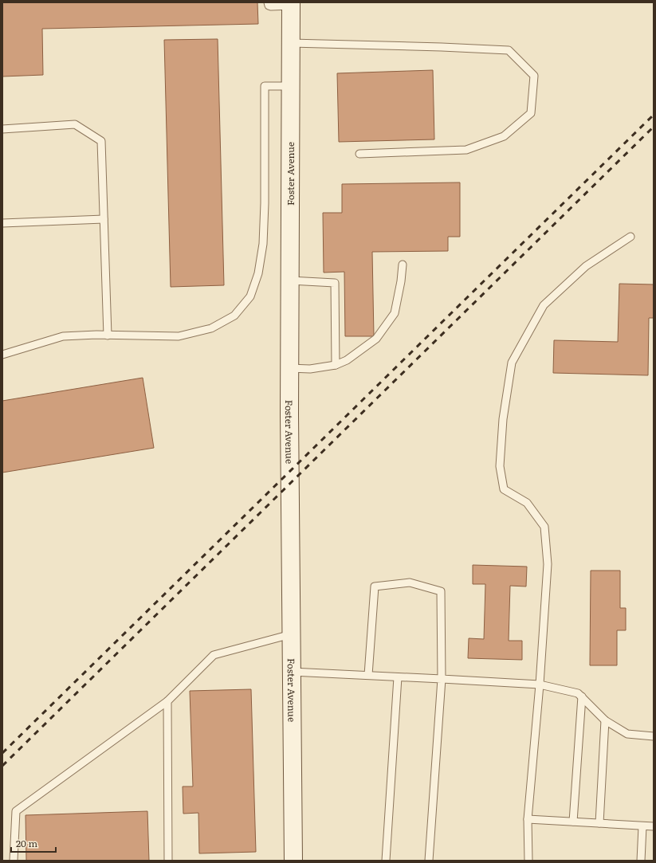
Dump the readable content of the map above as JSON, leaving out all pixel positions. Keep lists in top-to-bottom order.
{
  "streets": {
    "main road": ["Foster Avenue"]
  },
  "scale_bar": "20 m"
}
